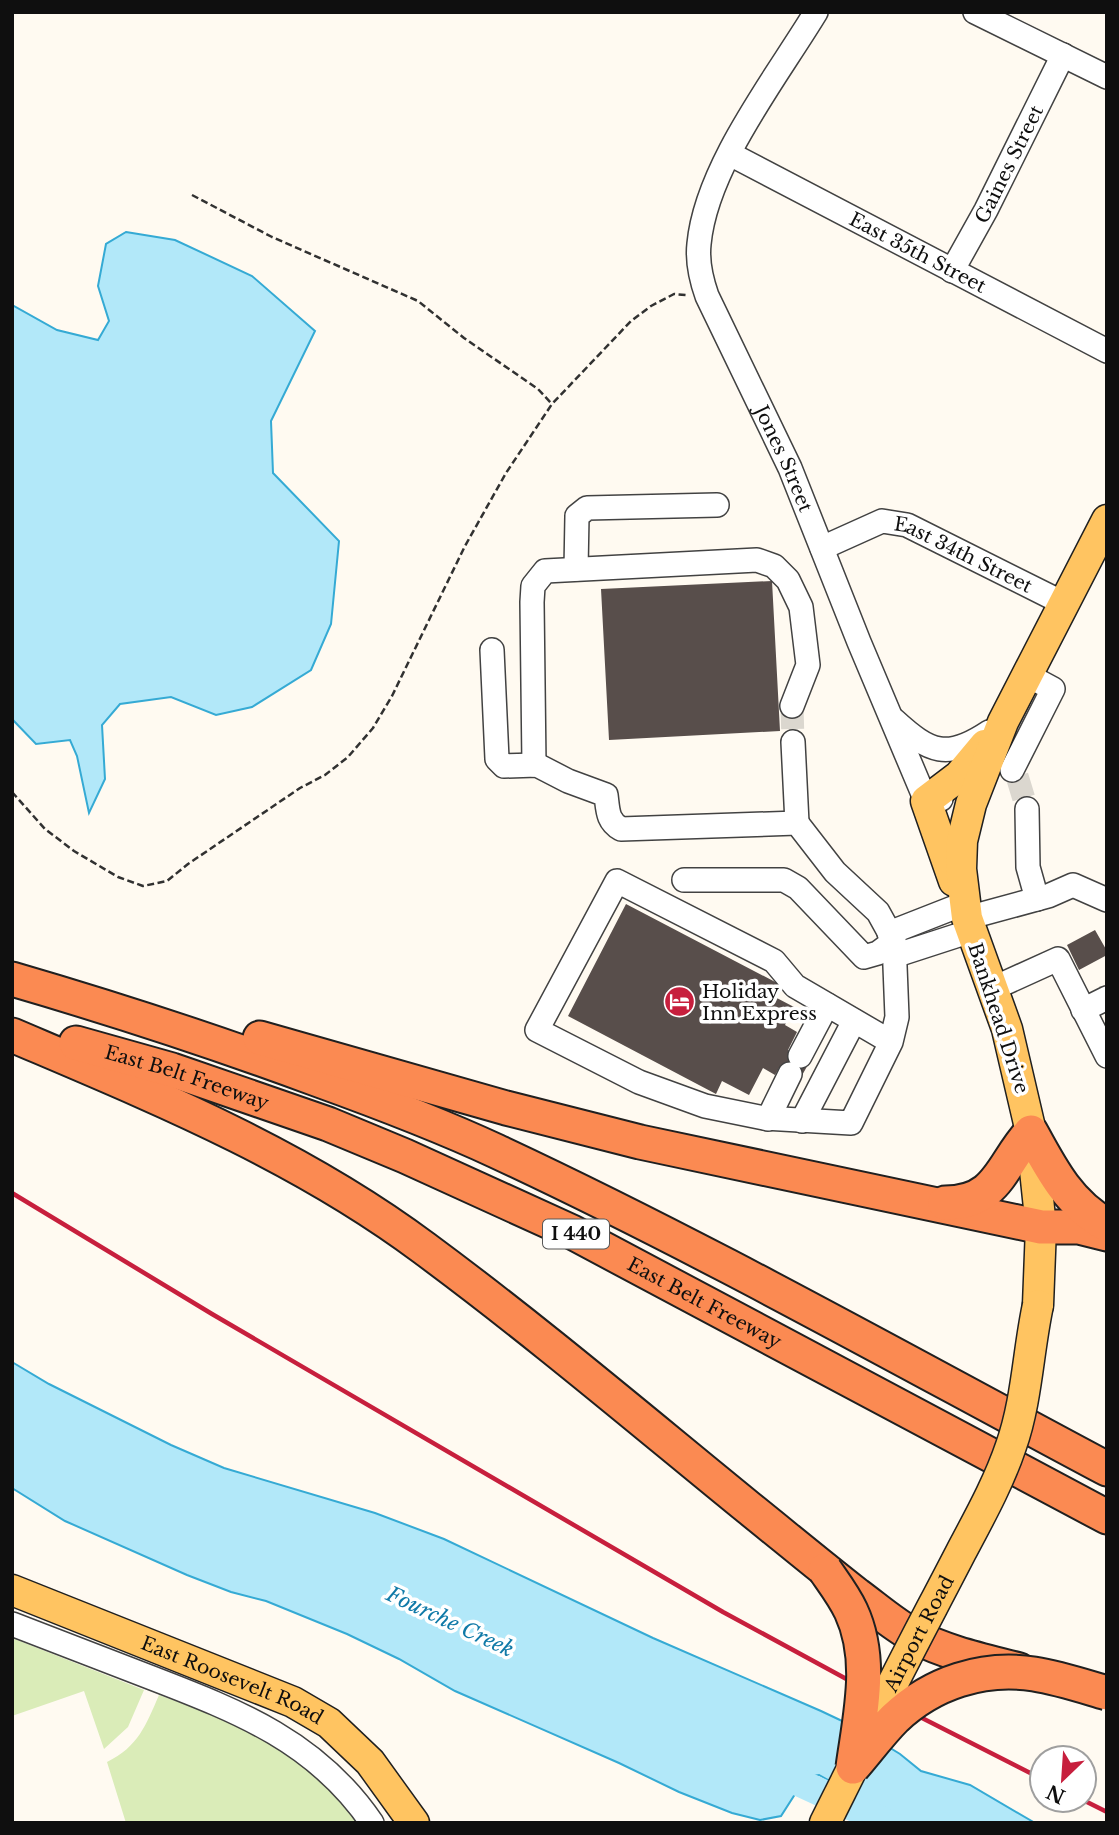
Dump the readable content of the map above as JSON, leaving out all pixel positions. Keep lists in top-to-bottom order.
{
  "streets": {
    "highway": ["East Belt Freeway", "I 440"],
    "main road": [
      "Jones Street",
      "Bankhead Drive",
      "Airport Road",
      "East Roosevelt Road"
    ],
    "street": ["Gaines Street", "East 35th Street", "East 34th Street"]
  },
  "crossings": [
    ["Gaines Street", "East 35th Street"],
    ["East 35th Street", "Jones Street"],
    ["Jones Street", "East 34th Street"],
    ["Jones Street", "Bankhead Drive"],
    ["East 34th Street", "Bankhead Drive"],
    ["Bankhead Drive", "Airport Road"]
  ],
  "water": ["Fourche Creek"],
  "places": {
    "hotel": ["Holiday Inn Express"]
  },
  "north": "bottom left"
}
